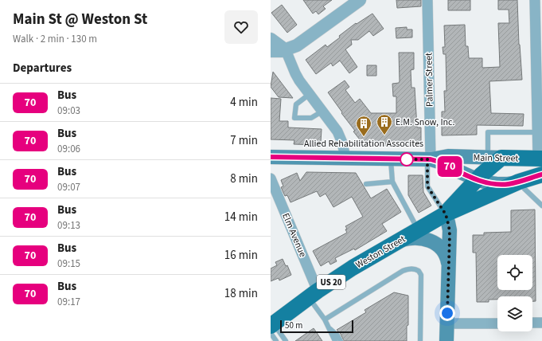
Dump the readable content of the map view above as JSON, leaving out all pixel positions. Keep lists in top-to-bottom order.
{
  "streets": {
    "main road": ["Main Street", "Weston Street", "US 20"],
    "street": ["Palmer Street", "Elm Avenue"]
  },
  "crossings": [
    ["Palmer Street", "Main Street"],
    ["Main Street", "Weston Street"],
    ["Elm Avenue", "Weston Street"]
  ],
  "places": {
    "building": ["E.M. Snow, Inc.", "Allied Rehabilitation Assocites"]
  },
  "lines": ["bus line 70"],
  "scale_bar": "50 m",
  "page": {
    "heading": [
      ["Main St @ Weston St", "Walk · 2 min · 130 m"],
      "Departures"
    ],
    "on_map": "70",
    "list": [
      {
        "mark": "70",
        "name": "Bus",
        "note": "09:03",
        "value": "4 min"
      },
      {
        "mark": "70",
        "name": "Bus",
        "note": "09:06",
        "value": "7 min"
      },
      {
        "mark": "70",
        "name": "Bus",
        "note": "09:07",
        "value": "8 min"
      },
      {
        "mark": "70",
        "name": "Bus",
        "note": "09:13",
        "value": "14 min"
      },
      {
        "mark": "70",
        "name": "Bus",
        "note": "09:15",
        "value": "16 min"
      },
      {
        "mark": "70",
        "name": "Bus",
        "note": "09:17",
        "value": "18 min"
      }
    ],
    "scale": "50 m"
  }
}
